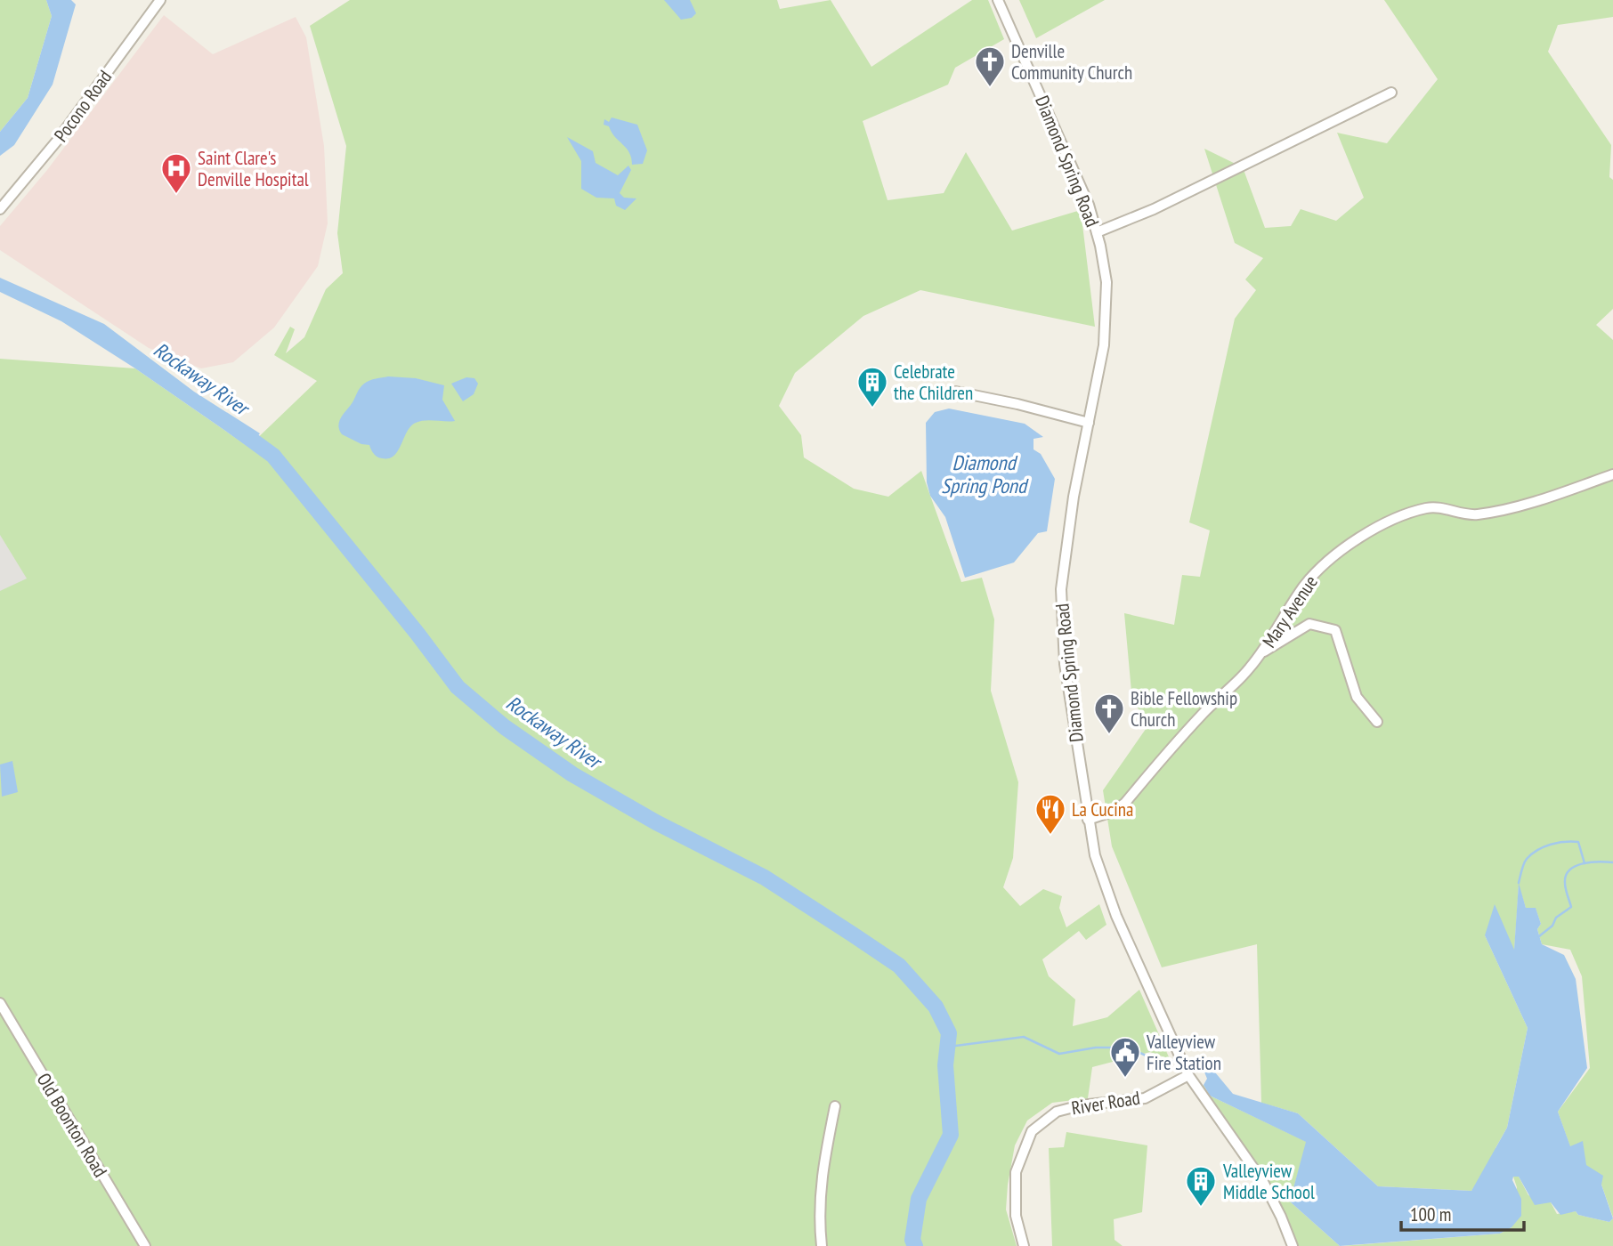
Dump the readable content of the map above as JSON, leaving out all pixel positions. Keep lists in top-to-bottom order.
{
  "streets": {
    "street": [
      "Pocono Road",
      "Diamond Spring Road",
      "Mary Avenue",
      "River Road",
      "Old Boonton Road"
    ]
  },
  "crossings": [
    ["Diamond Spring Road", "Mary Avenue"],
    ["Diamond Spring Road", "River Road"]
  ],
  "water": ["Rockaway River", "Diamond Spring Pond"],
  "places": {
    "church": ["Denville Community Church", "Bible Fellowship Church"],
    "hospital": ["Saint Clare's Denville Hospital"],
    "building": ["Celebrate the Children", "Valleyview Middle School"],
    "restaurant": ["La Cucina"],
    "public building": ["Valleyview Fire Station"]
  },
  "scale_bar": "100 m"
}
